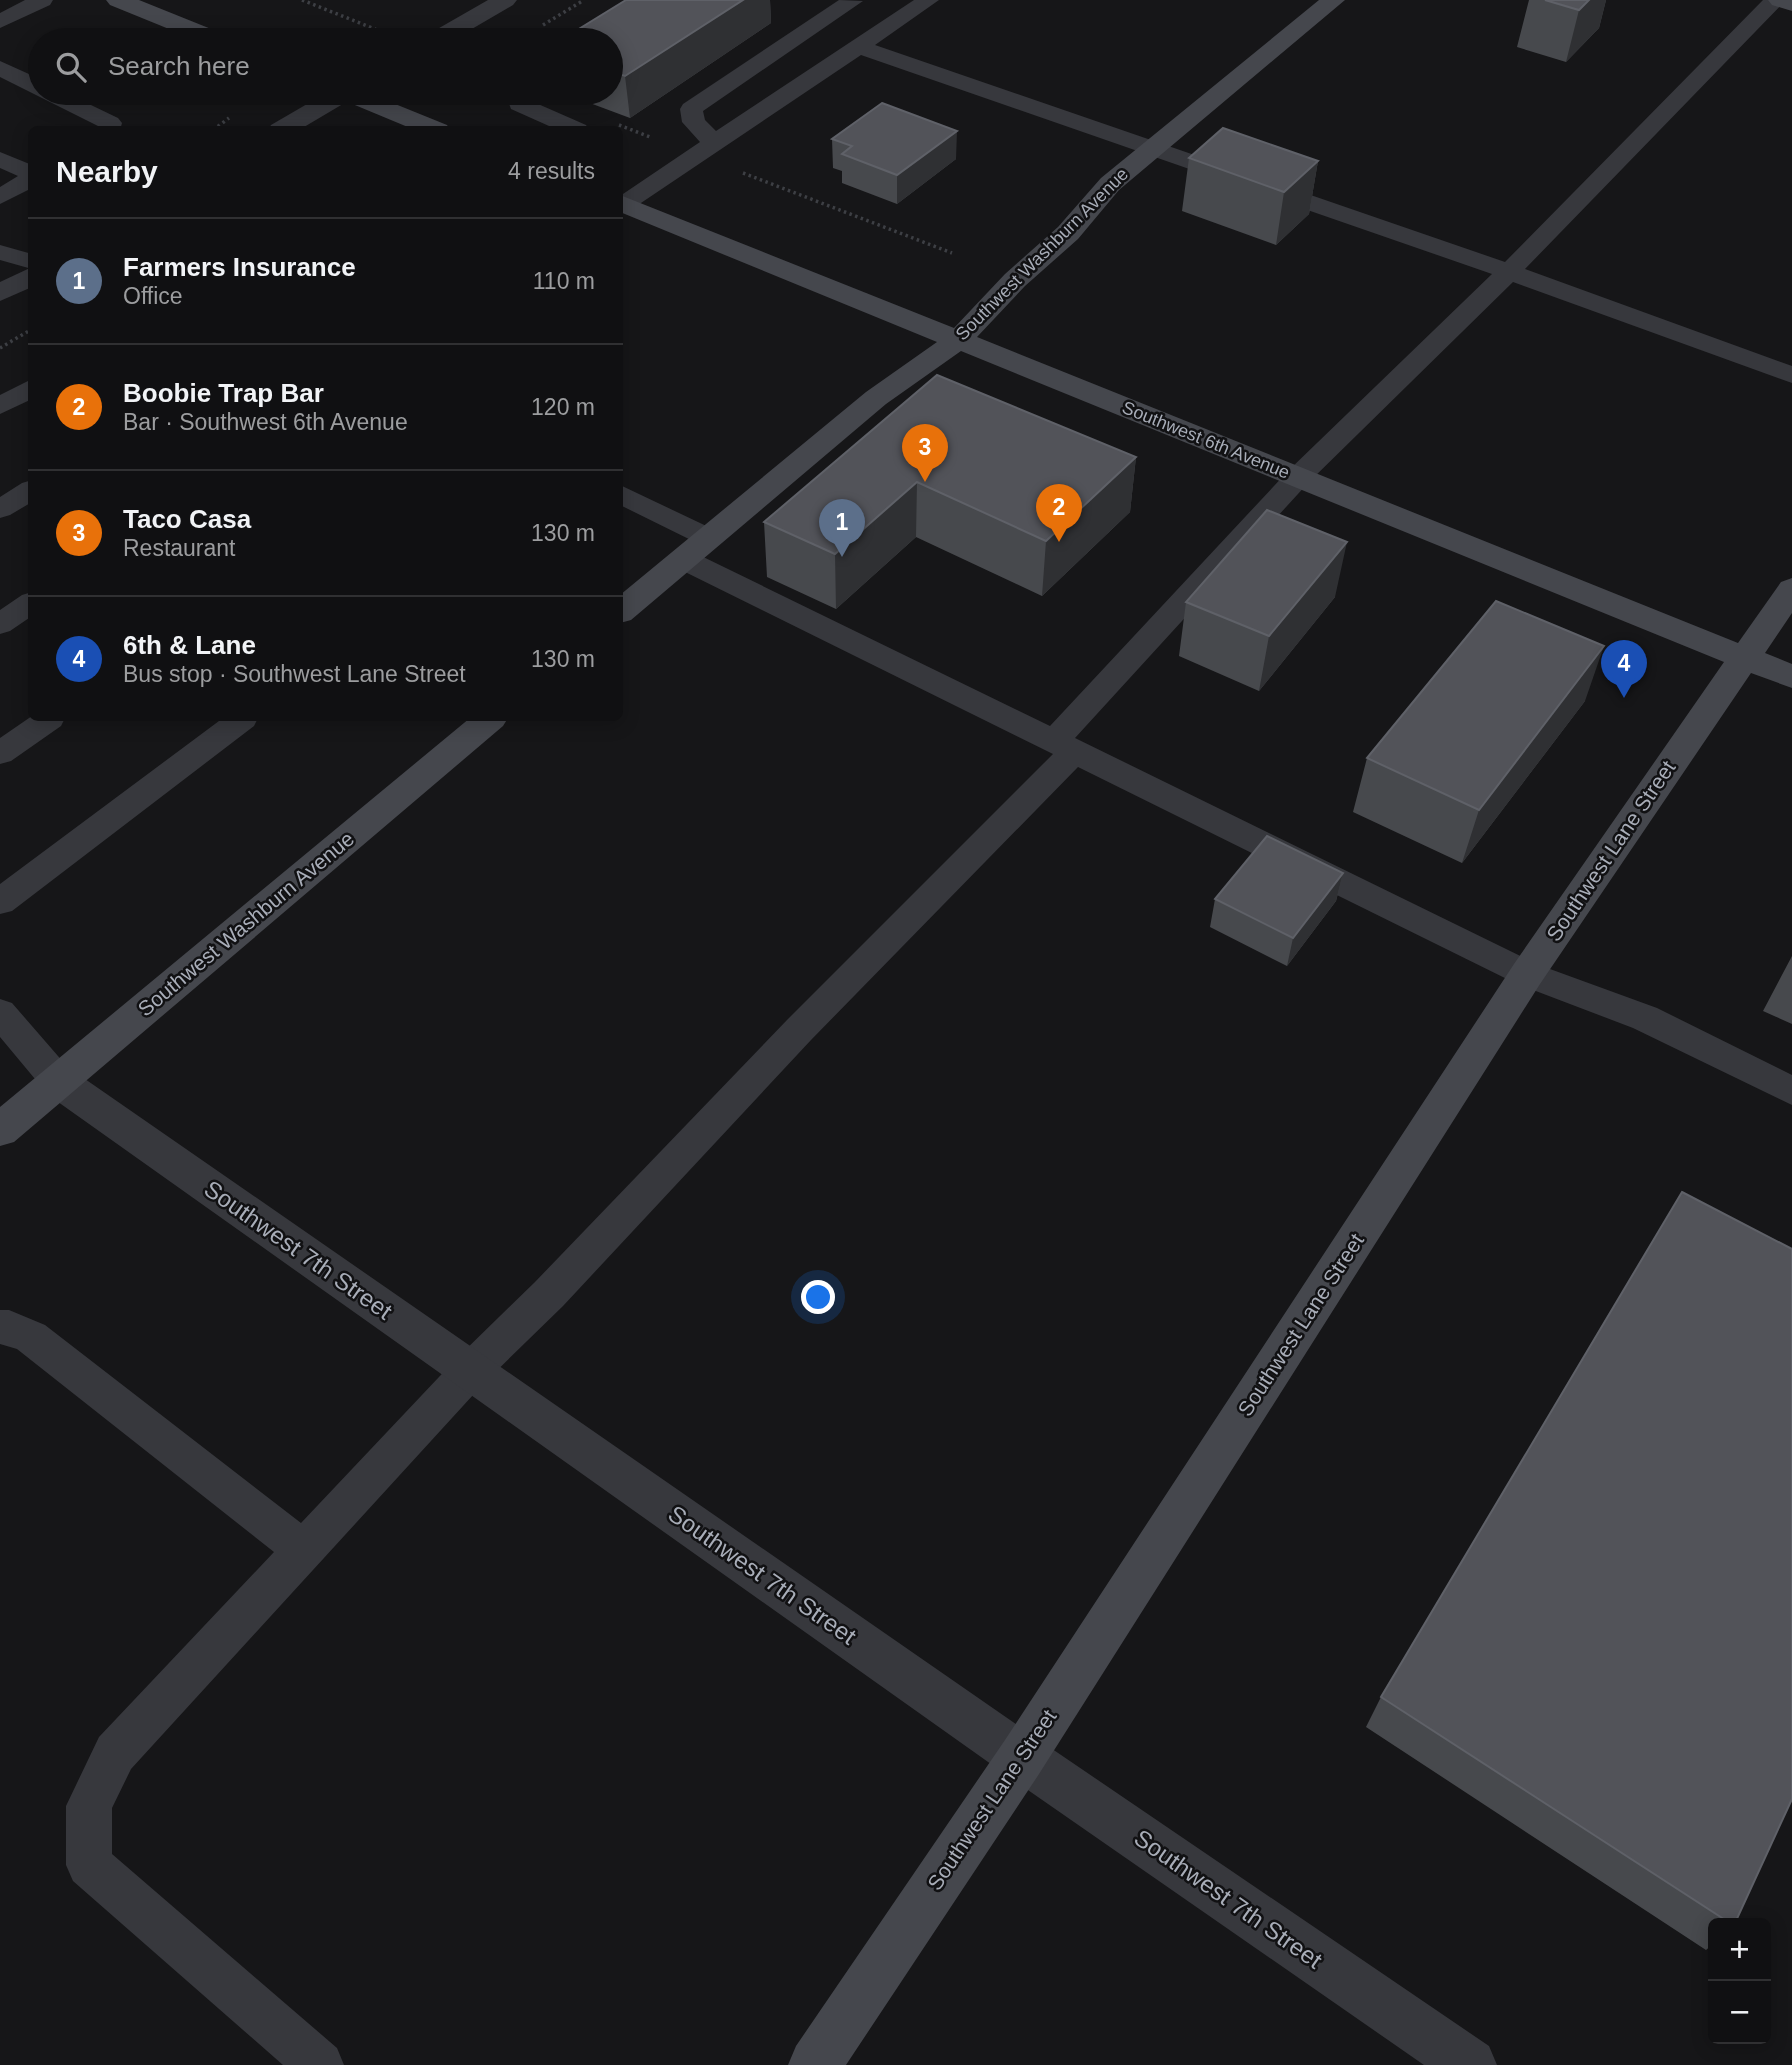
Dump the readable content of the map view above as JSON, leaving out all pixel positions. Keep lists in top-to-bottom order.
{
  "streets": {
    "main road": ["Southwest Washburn Avenue", "Southwest 6th Avenue", "Southwest Lane Street"],
    "street": ["Southwest 7th Street"]
  },
  "crossings": [
    ["Southwest Washburn Avenue", "Southwest 6th Avenue"],
    ["Southwest Washburn Avenue", "Southwest 7th Street"],
    ["Southwest 6th Avenue", "Southwest Lane Street"],
    ["Southwest Lane Street", "Southwest 7th Street"]
  ],
  "page": {
    "search": "Search here",
    "heading": ["Nearby", "4 results"],
    "list": [
      {
        "mark": "1",
        "name": "Farmers Insurance",
        "note": "Office",
        "value": "110 m"
      },
      {
        "mark": "2",
        "name": "Boobie Trap Bar",
        "note": "Bar · Southwest 6th Avenue",
        "value": "120 m"
      },
      {
        "mark": "3",
        "name": "Taco Casa",
        "note": "Restaurant",
        "value": "130 m"
      },
      {
        "mark": "4",
        "name": "6th & Lane",
        "note": "Bus stop · Southwest Lane Street",
        "value": "130 m"
      }
    ],
    "pins": [
      "3",
      "2",
      "1",
      "4"
    ],
    "map_buttons": ["+", "−"]
  }
}
